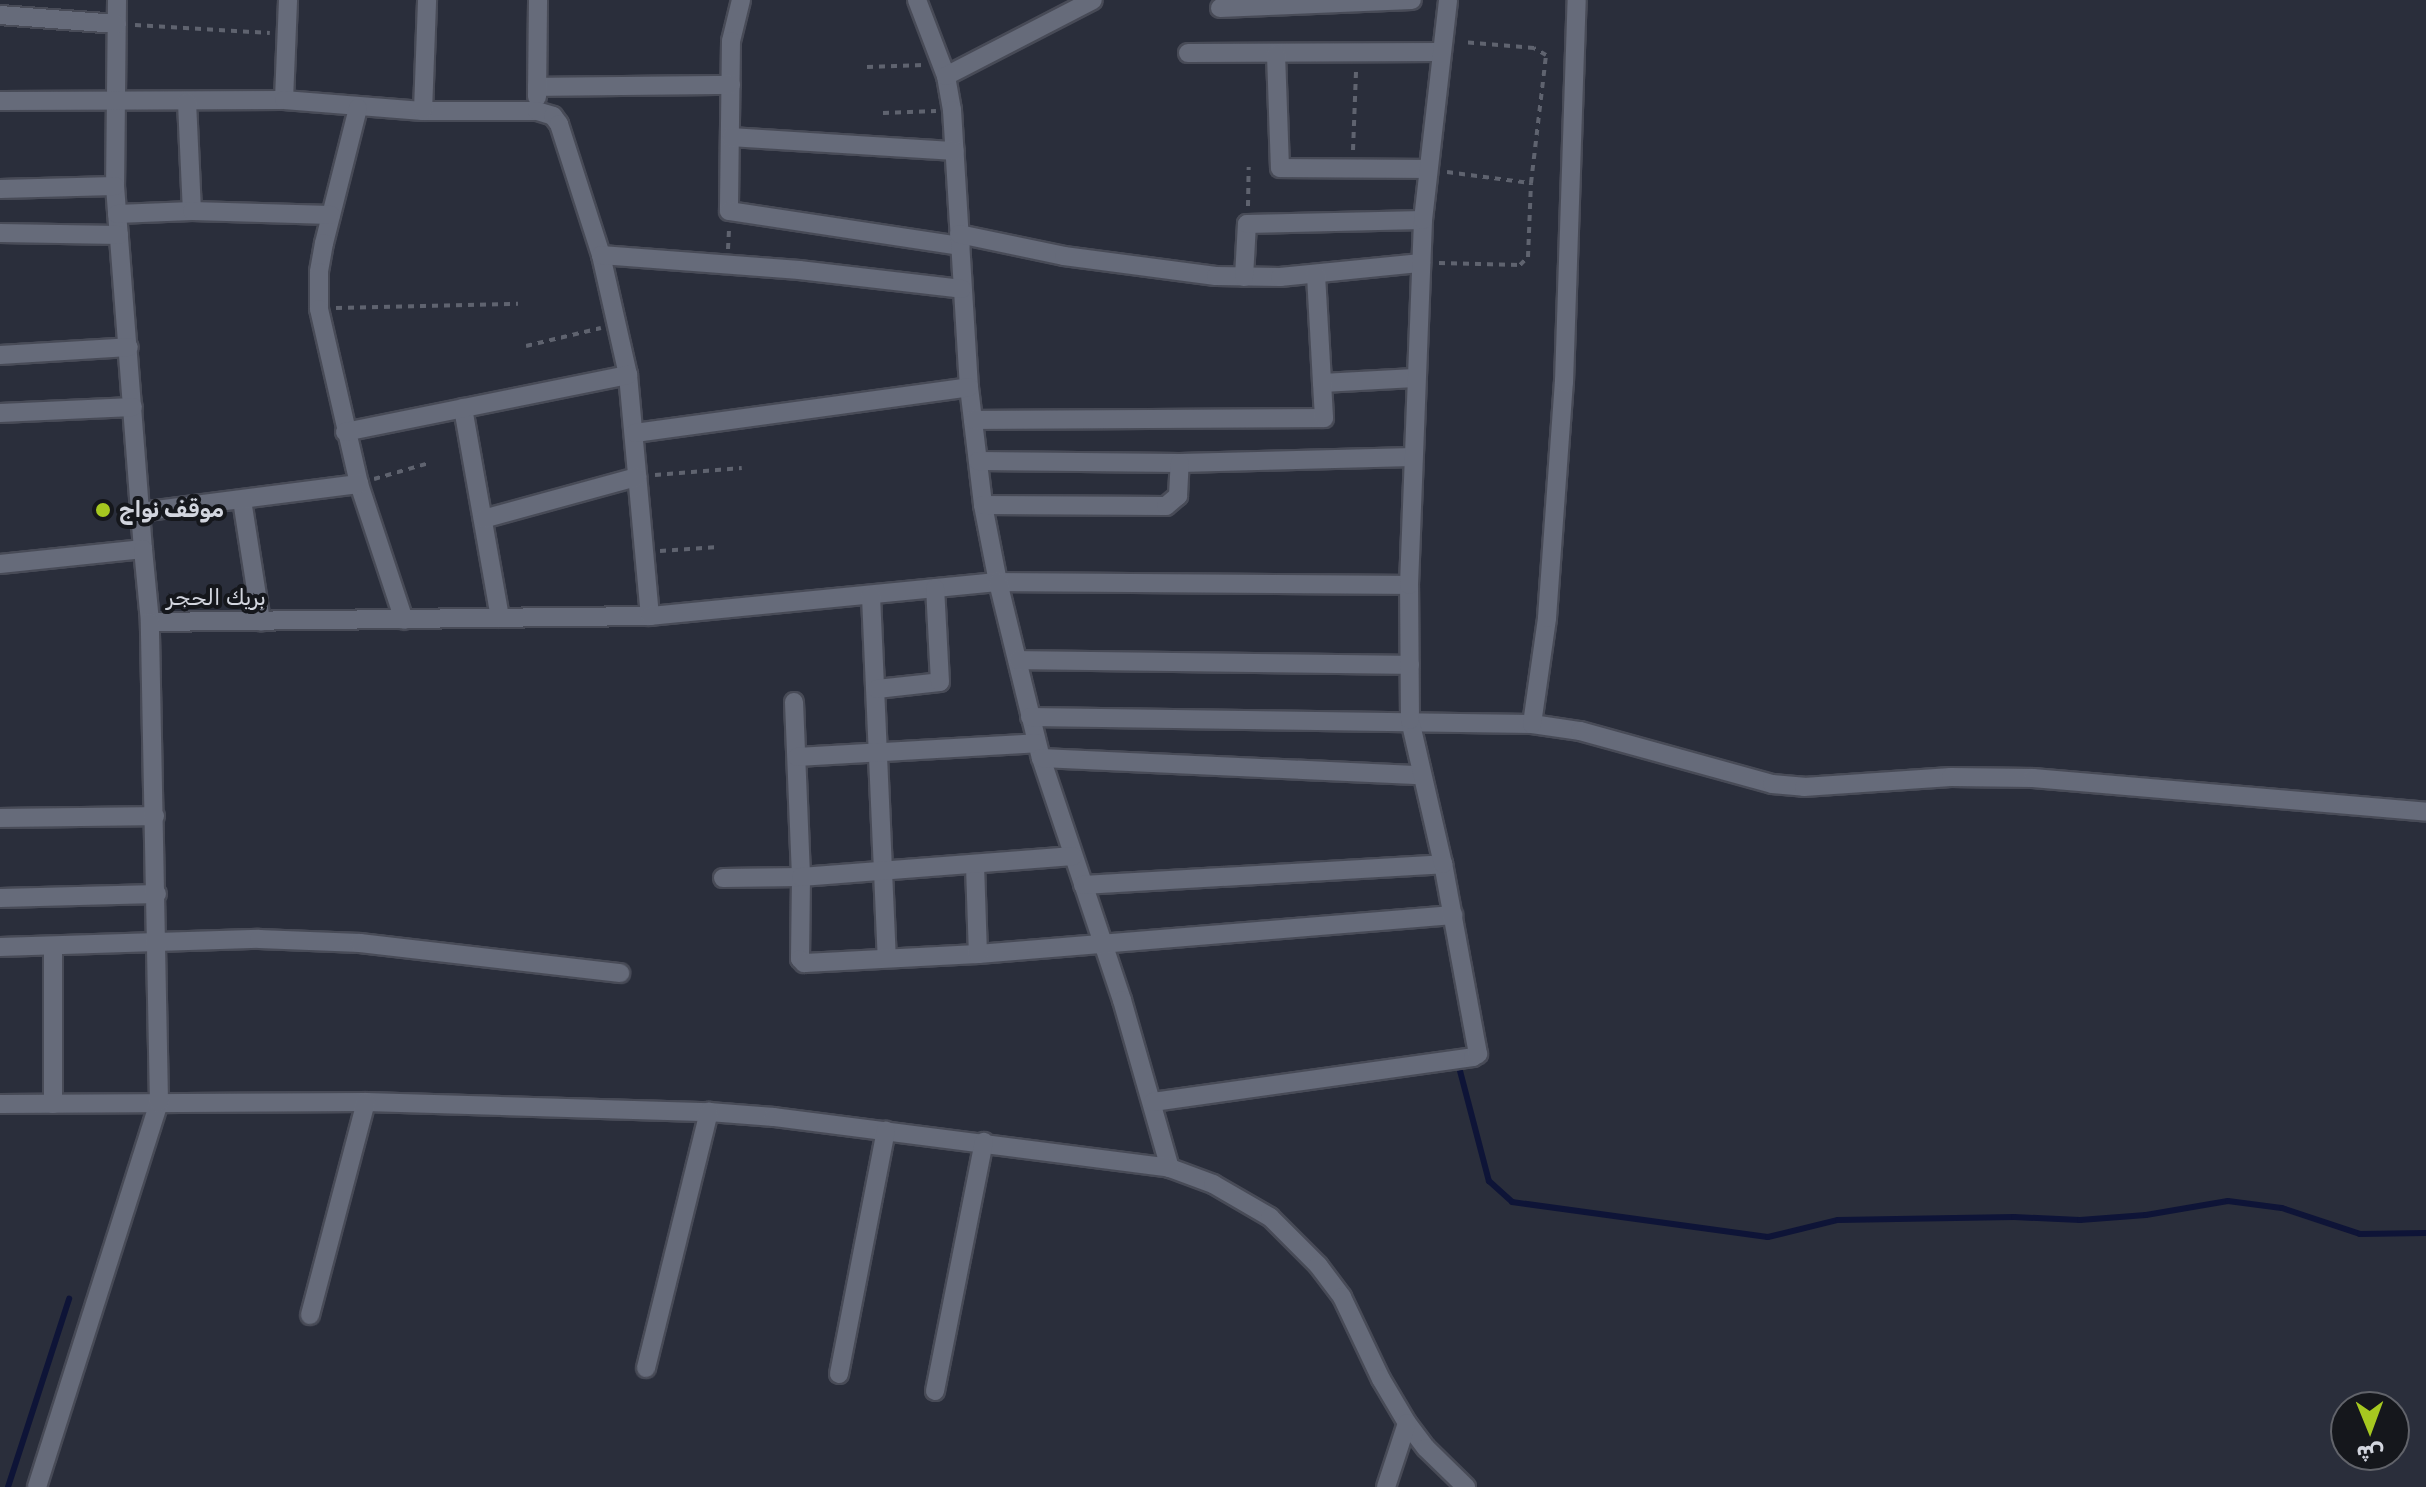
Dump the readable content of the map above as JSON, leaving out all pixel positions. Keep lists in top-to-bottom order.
{
  "streets": {
    "street": ["بريك الحجر"]
  },
  "places": ["موقف نواج"],
  "north": "bottom"
}
